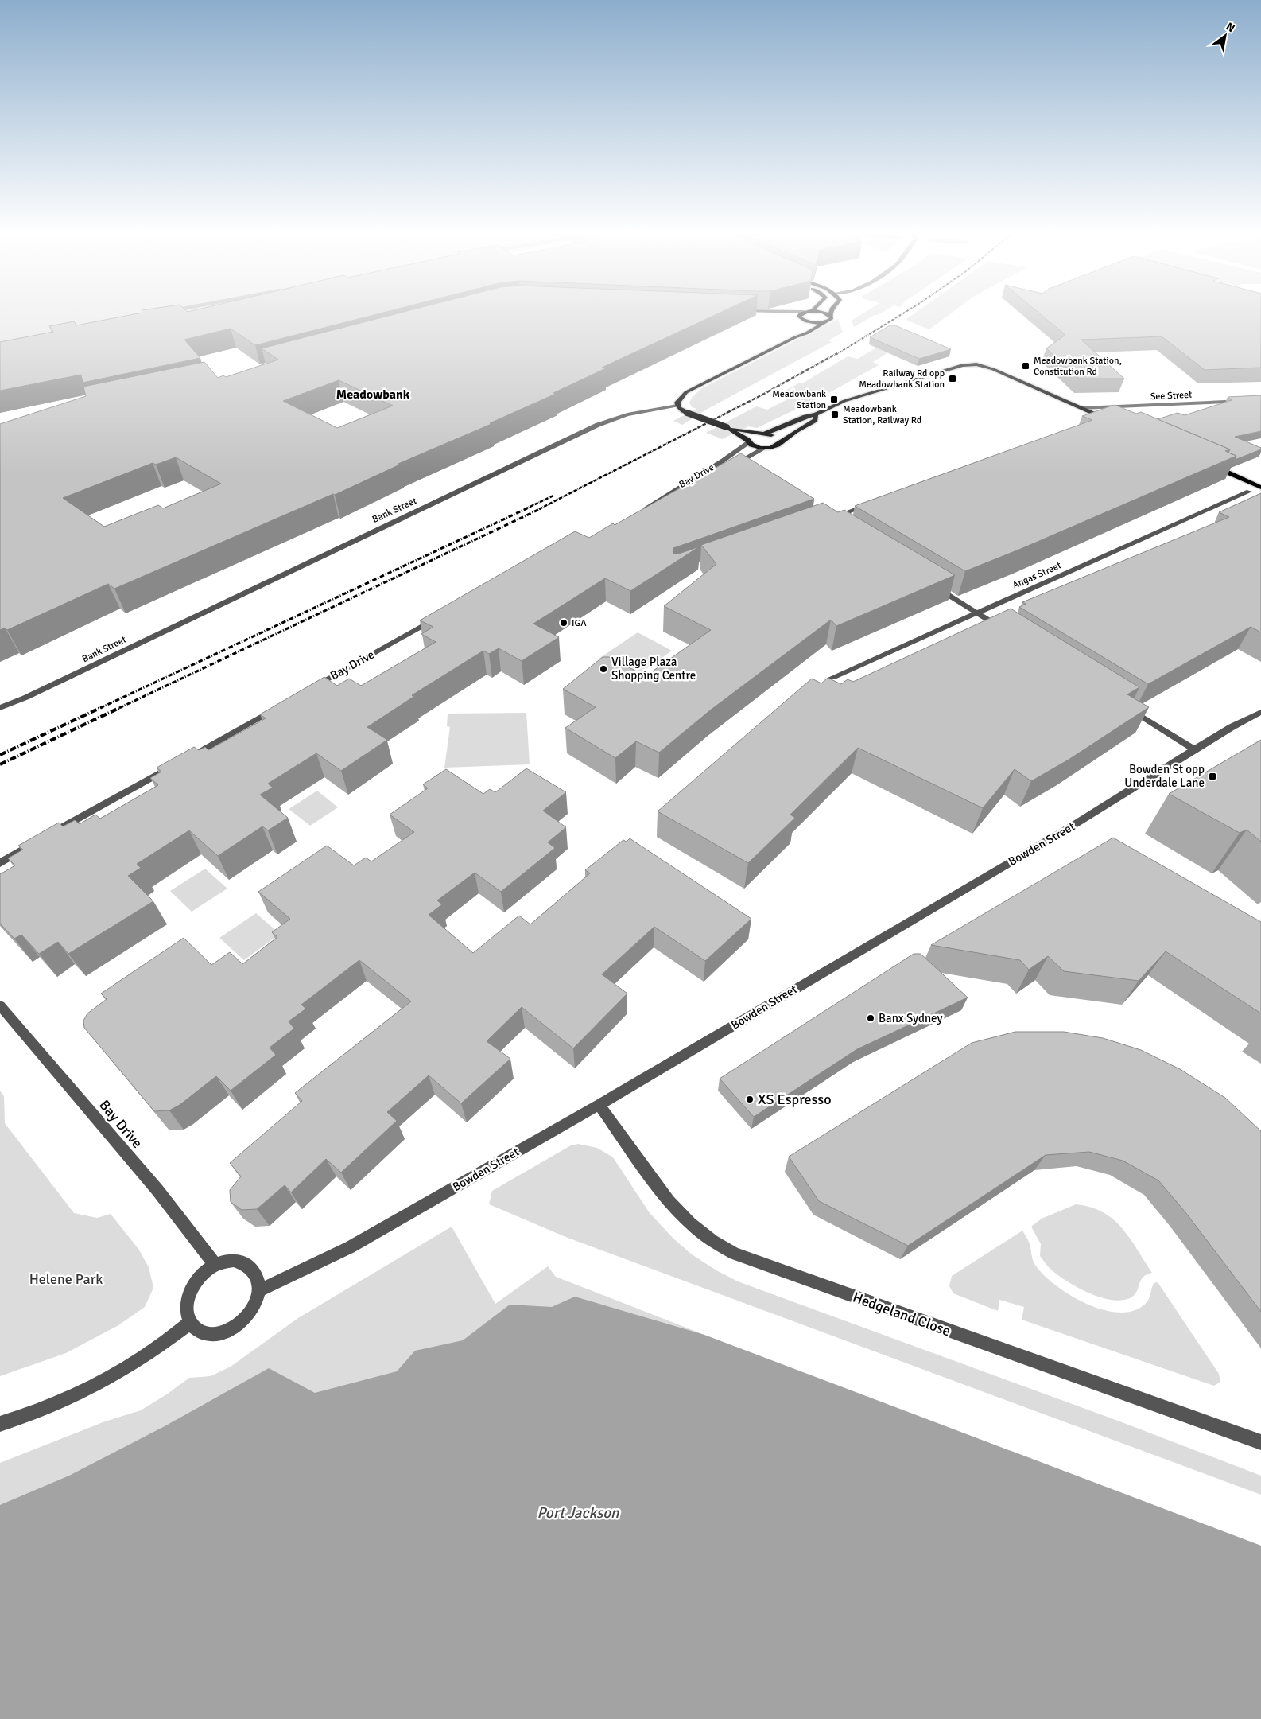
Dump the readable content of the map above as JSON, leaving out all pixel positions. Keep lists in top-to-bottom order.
{
  "streets": {
    "street": [
      "See Street",
      "Bay Drive",
      "Bank Street",
      "Angas Street",
      "Bowden Street",
      "Hedgeland Close"
    ]
  },
  "crossings": [
    ["Bay Drive", "Bowden Street"],
    ["Bowden Street", "Hedgeland Close"]
  ],
  "districts": ["Meadowbank"],
  "water": ["Port Jackson"],
  "parks": ["Helene Park"],
  "places": {
    "transit": [
      "Meadowbank Station, Constitution Rd",
      "Railway Rd opp Meadowbank Station",
      "Meadowbank Station",
      "Meadowbank Station, Railway Rd",
      "Bowden St opp Underdale Lane"
    ],
    "other": [
      "IGA",
      "Village Plaza Shopping Centre",
      "Banx Sydney",
      "XS Espresso"
    ]
  },
  "north": "top right"
}
